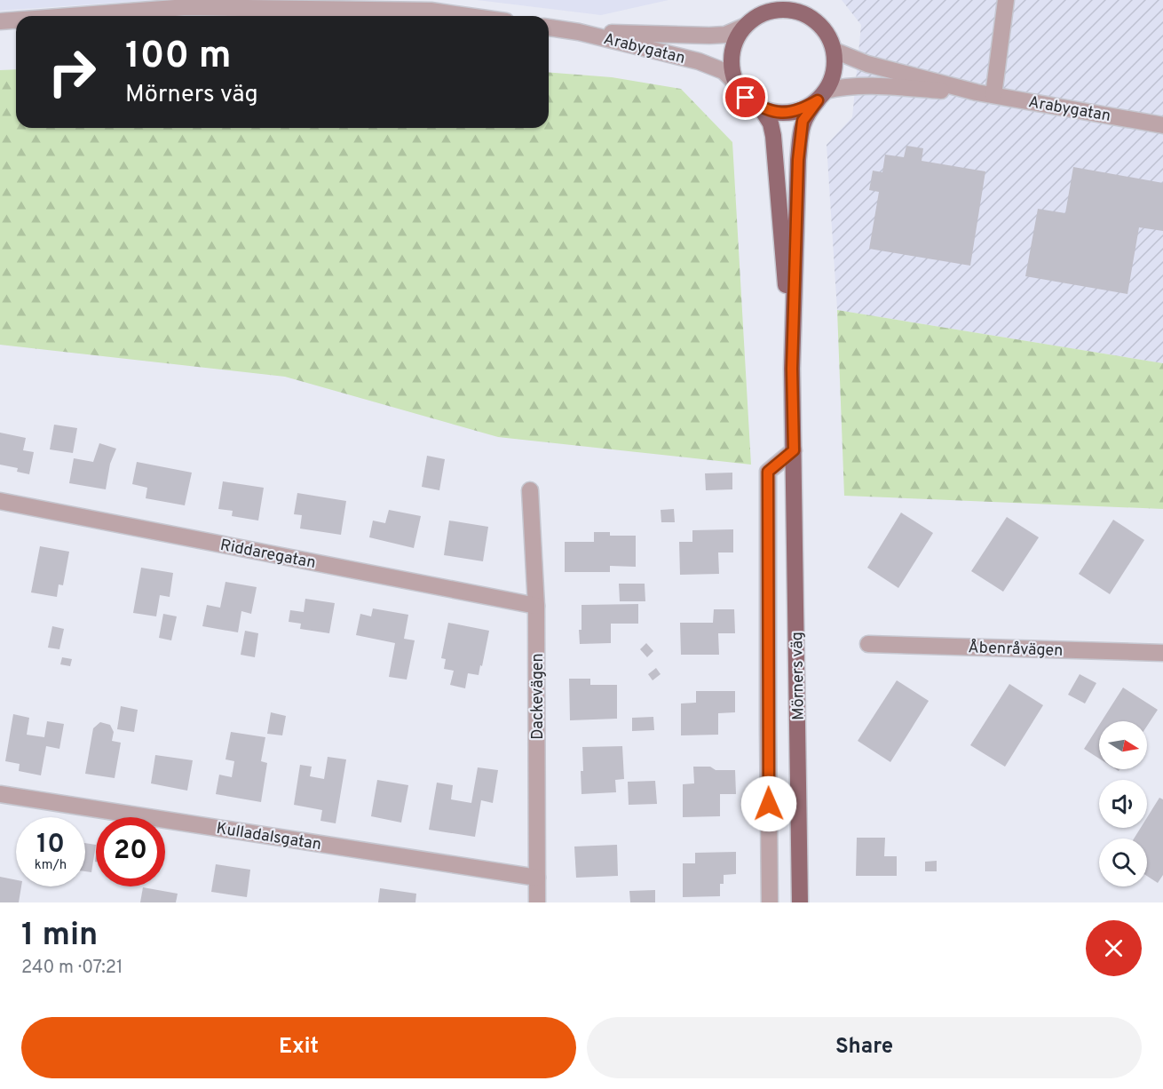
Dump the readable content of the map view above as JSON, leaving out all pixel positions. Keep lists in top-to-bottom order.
{
  "streets": {
    "main road": ["Mörners väg"],
    "street": [
      "Arabygatan",
      "Riddaregatan",
      "Åbenråvägen",
      "Dackevägen",
      "Kulladalsgatan"
    ]
  },
  "crossings": [
    ["Arabygatan", "Mörners väg"],
    ["Riddaregatan", "Dackevägen"],
    ["Dackevägen", "Kulladalsgatan"]
  ],
  "north": "right",
  "page": {
    "turn": ["100 m", "Mörners väg"],
    "speed": "10 km/h",
    "limit": "20",
    "heading": ["1 min", "240 m · 07:21"],
    "buttons": ["Exit", "Share"]
  }
}
